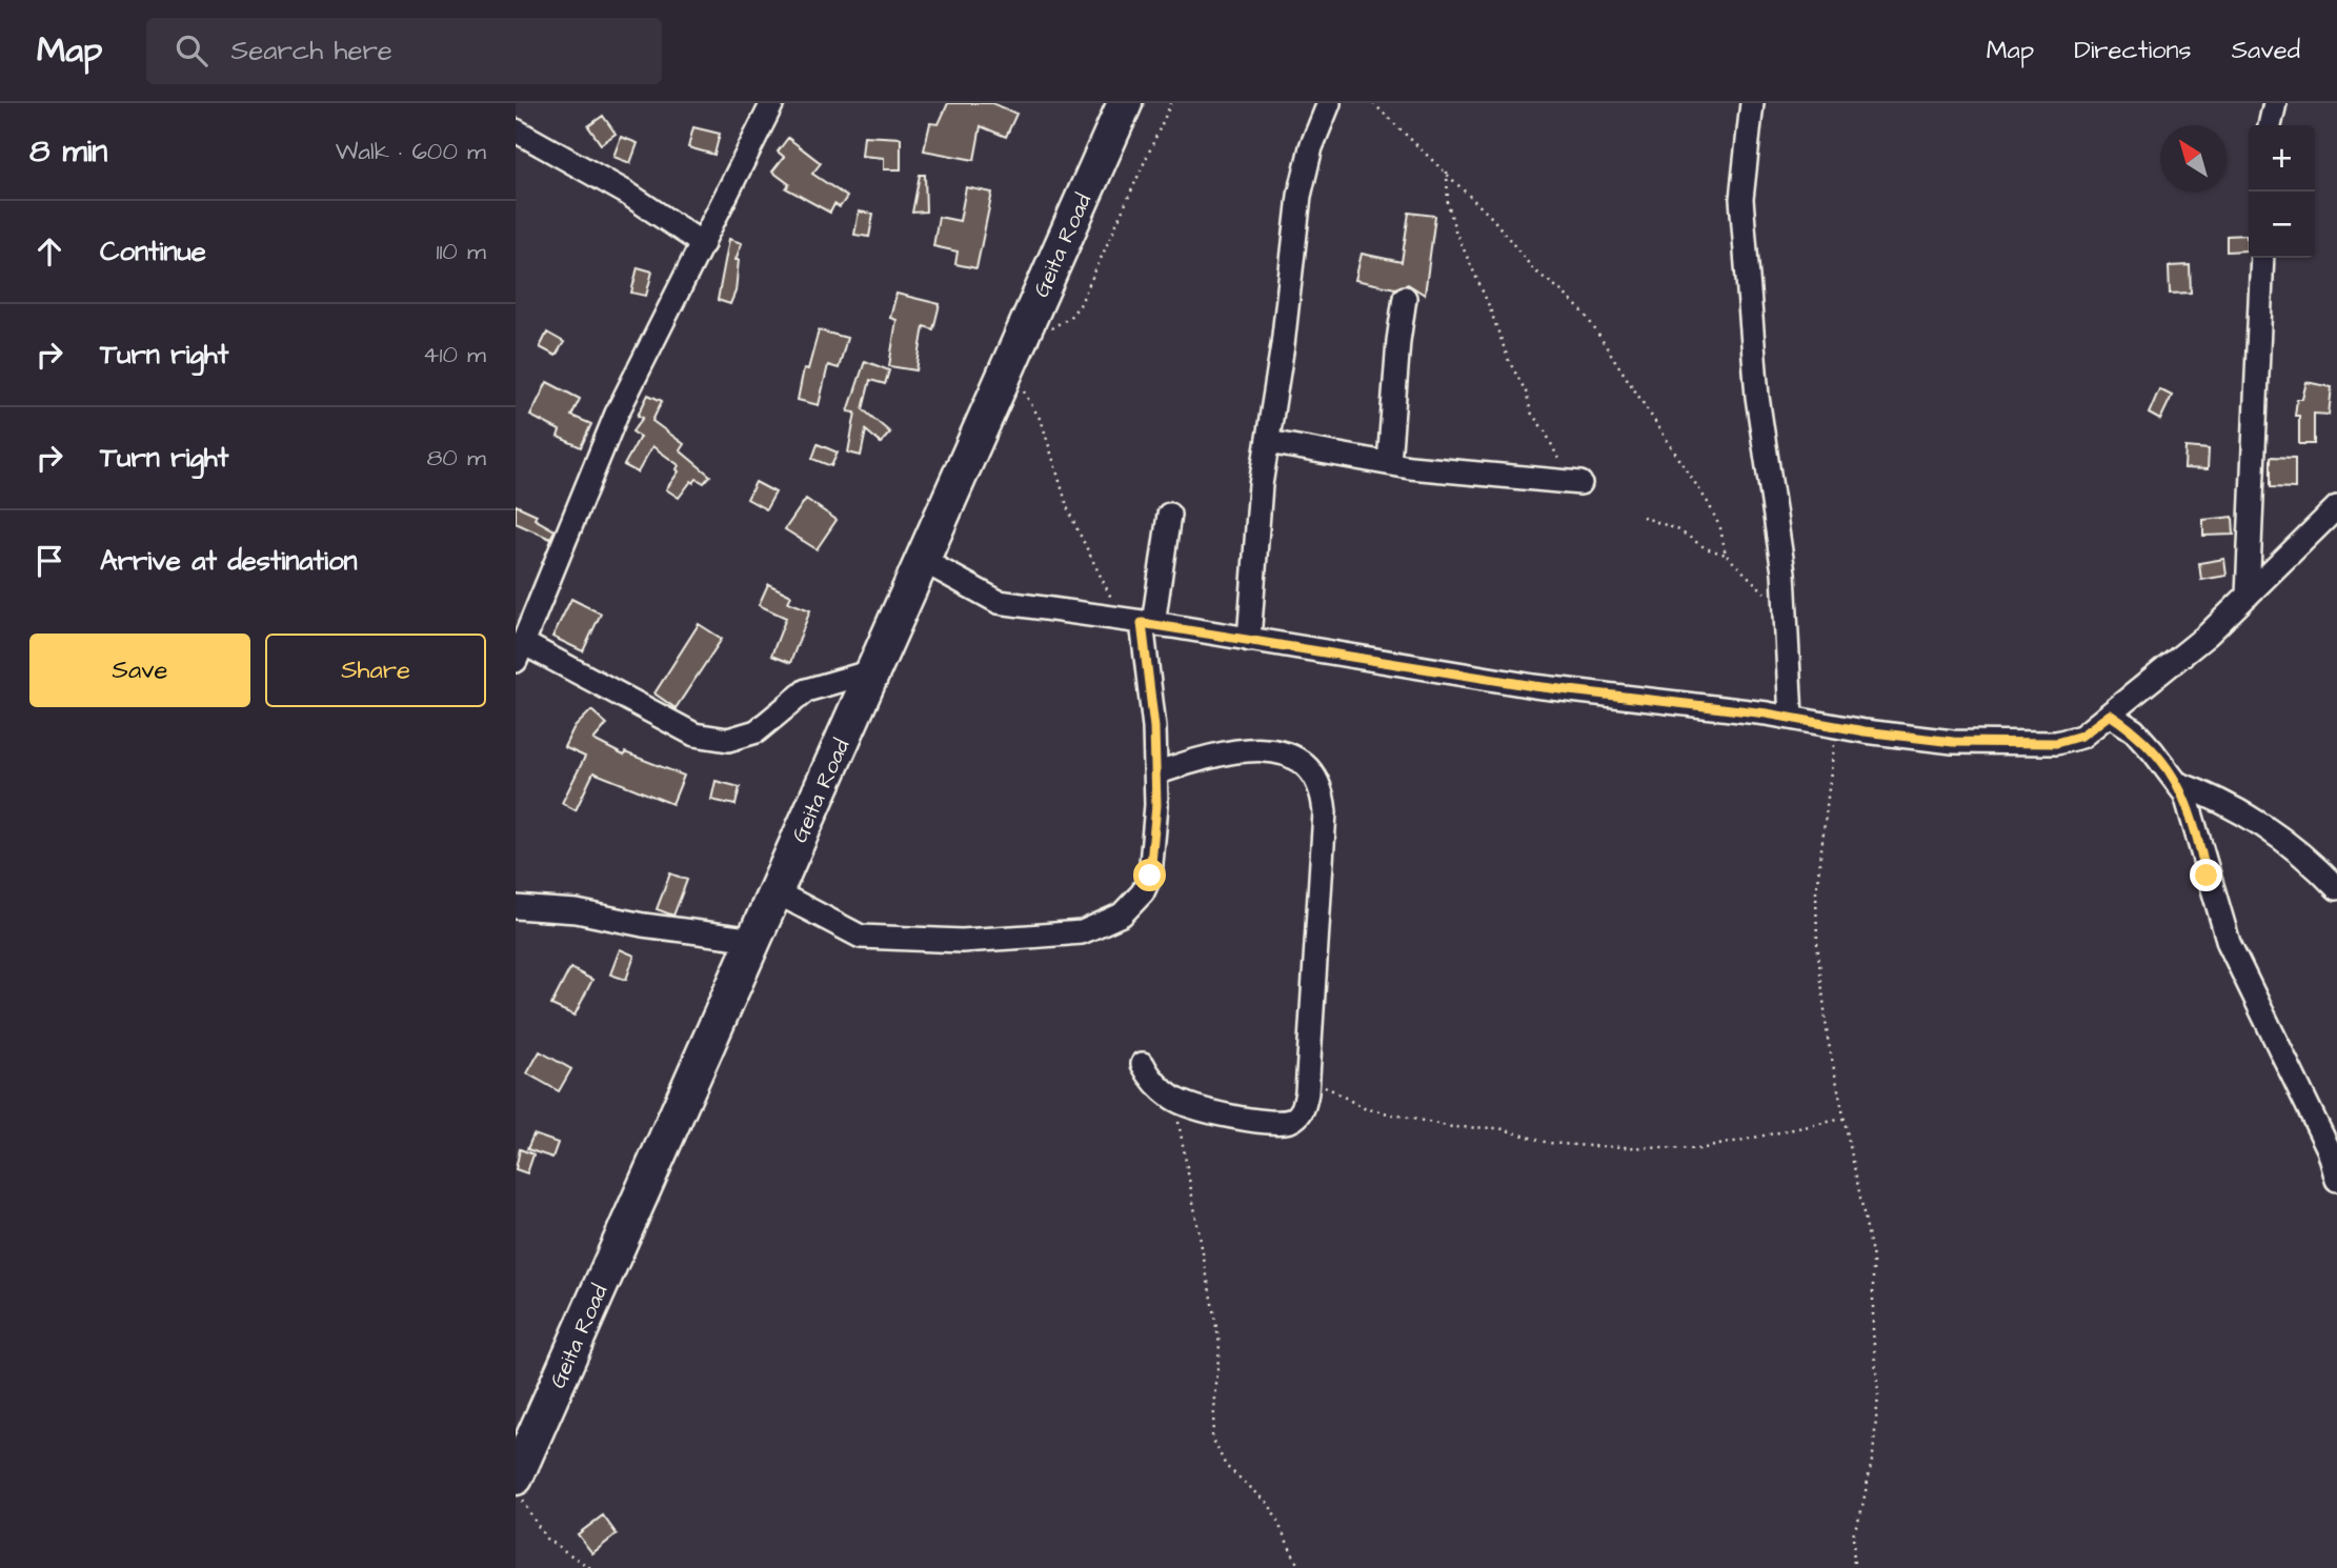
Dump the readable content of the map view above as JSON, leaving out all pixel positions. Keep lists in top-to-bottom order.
{
  "streets": {
    "highway": ["Geita Road"]
  },
  "north": "top left",
  "page": {
    "header": "Map",
    "search": "Search here",
    "nav": ["Map", "Directions", "Saved"],
    "heading": ["8 min", "Walk · 600 m"],
    "map_buttons": ["+", "−"],
    "list": [
      ["Continue", "110 m"],
      ["Turn right", "410 m"],
      ["Turn right", "80 m"],
      "Arrive at destination"
    ],
    "buttons": ["Save", "Share"]
  }
}
